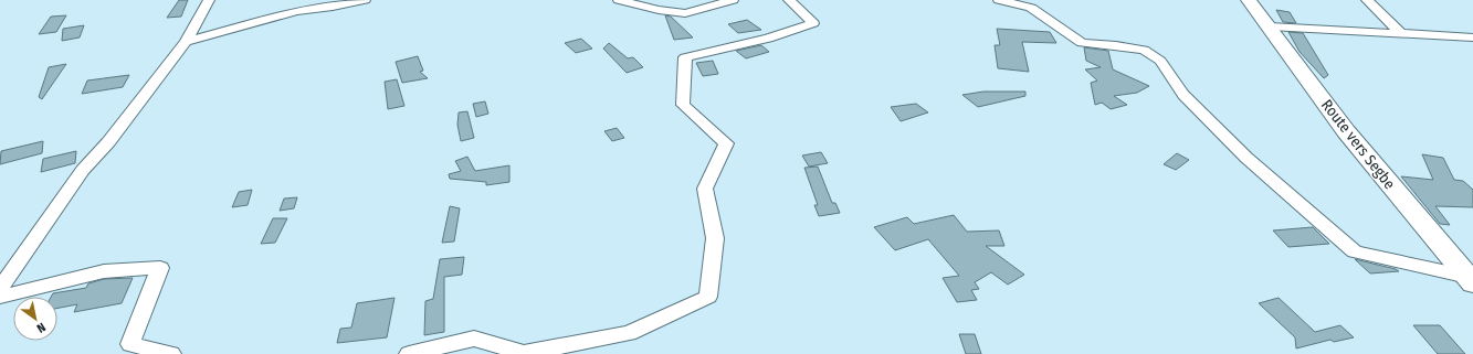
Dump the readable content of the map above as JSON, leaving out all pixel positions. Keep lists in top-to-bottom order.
{
  "streets": {
    "main road": ["Route vers Segbe"]
  },
  "north": "bottom right"
}
